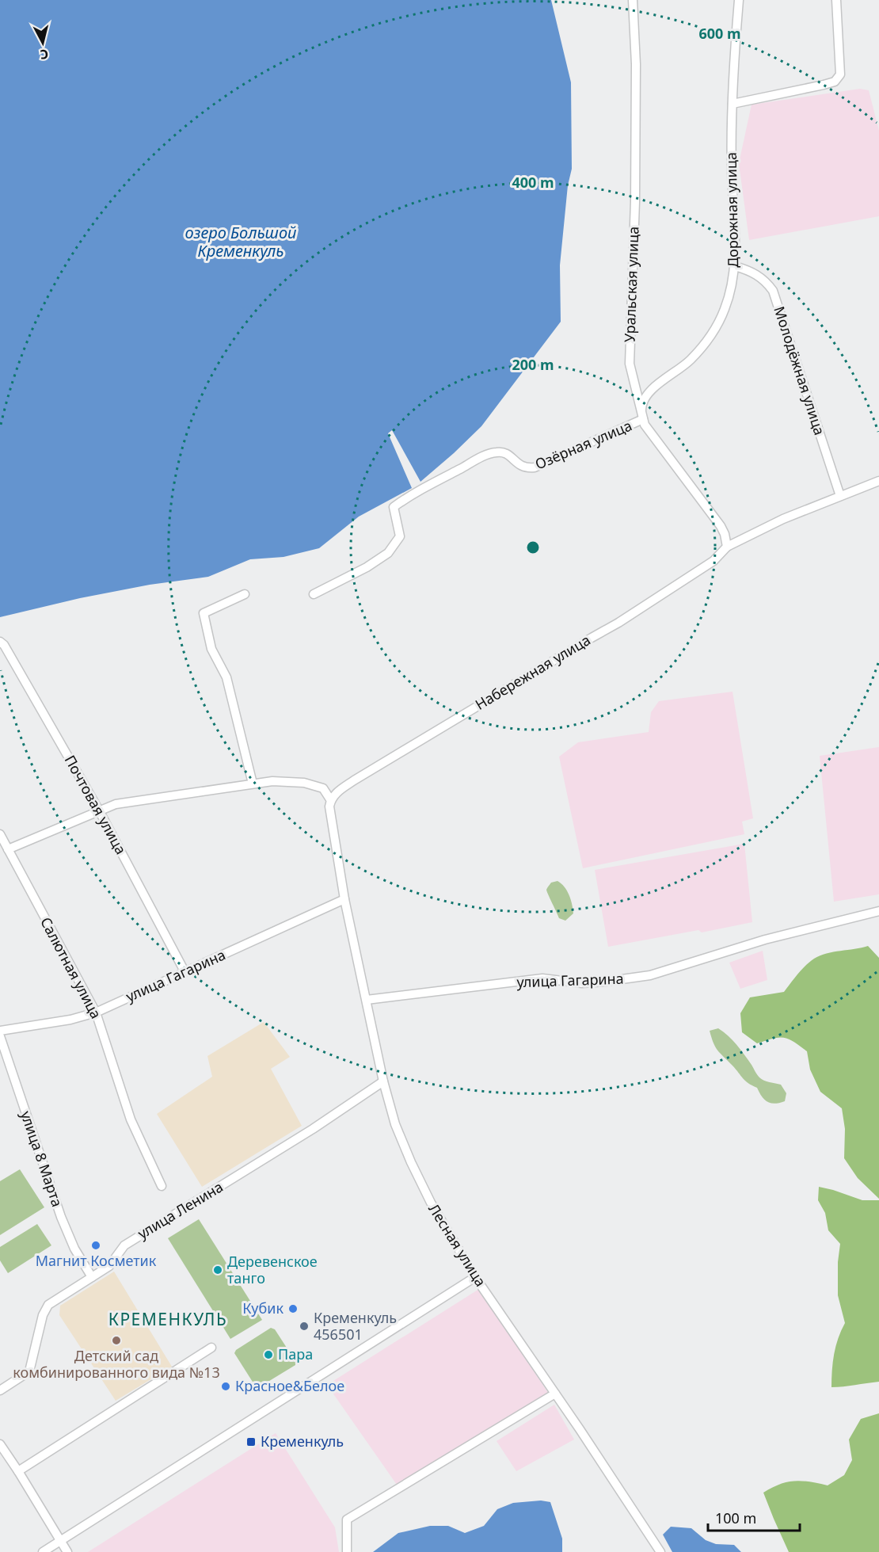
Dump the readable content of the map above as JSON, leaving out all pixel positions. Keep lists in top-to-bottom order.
{
  "streets": {
    "street": [
      "Дорожная улица",
      "Уральская улица",
      "Молодёжная улица",
      "Озёрная улица",
      "Набережная улица",
      "Почтовая улица",
      "Салютная улица",
      "улица Гагарина",
      "улица 8 Марта",
      "улица Ленина",
      "Лесная улица"
    ]
  },
  "crossings": [
    ["Дорожная улица", "Уральская улица"],
    ["Дорожная улица", "Молодёжная улица"],
    ["Дорожная улица", "Озёрная улица"],
    ["Уральская улица", "Озёрная улица"],
    ["Уральская улица", "Набережная улица"],
    ["Молодёжная улица", "Набережная улица"],
    ["Почтовая улица", "улица Гагарина"],
    ["Салютная улица", "улица Гагарина"],
    ["улица Гагарина", "Лесная улица"],
    ["улица 8 Марта", "улица Ленина"],
    ["улица Ленина", "Лесная улица"]
  ],
  "districts": ["КРЕМЕНКУЛЬ"],
  "water": ["озеро Большой Кременкуль"],
  "places": {
    "other": [
      "Магнит Косметик",
      "Деревенское танго",
      "Кубик",
      "Кременкуль 456501",
      "Детский сад комбинированного вида №13",
      "Пара",
      "Красное&Белое"
    ],
    "transit": ["Кременкуль"]
  },
  "scale_bar": "100 m",
  "north": "bottom",
  "rings": ["600 m", "400 m", "200 m"]
}
